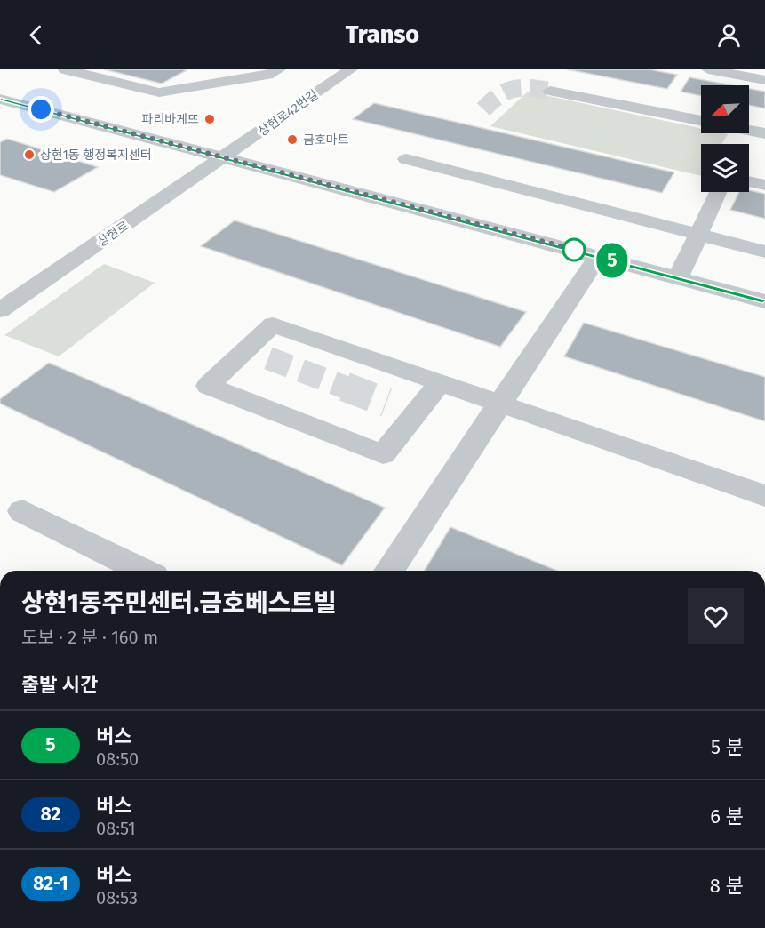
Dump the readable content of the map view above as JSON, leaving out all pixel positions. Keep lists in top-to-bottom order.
{
  "streets": {
    "street": ["상현로42번길", "상현로"]
  },
  "crossings": [
    ["상현로42번길", "상현로"]
  ],
  "places": ["파리바게뜨", "금호마트", "상현1동 행정복지센터"],
  "lines": ["bus line 5"],
  "north": "bottom left",
  "page": {
    "header": "Transo",
    "on_map": "5",
    "heading": [
      ["상현1동주민센터.금호베스트빌", "도보 · 2 분 · 160 m"],
      "출발 시간"
    ],
    "list": [
      {
        "mark": "5",
        "name": "버스",
        "note": "08:50",
        "value": "5 분"
      },
      {
        "mark": "82",
        "name": "버스",
        "note": "08:51",
        "value": "6 분"
      },
      {
        "mark": "82-1",
        "name": "버스",
        "note": "08:53",
        "value": "8 분"
      }
    ]
  }
}
